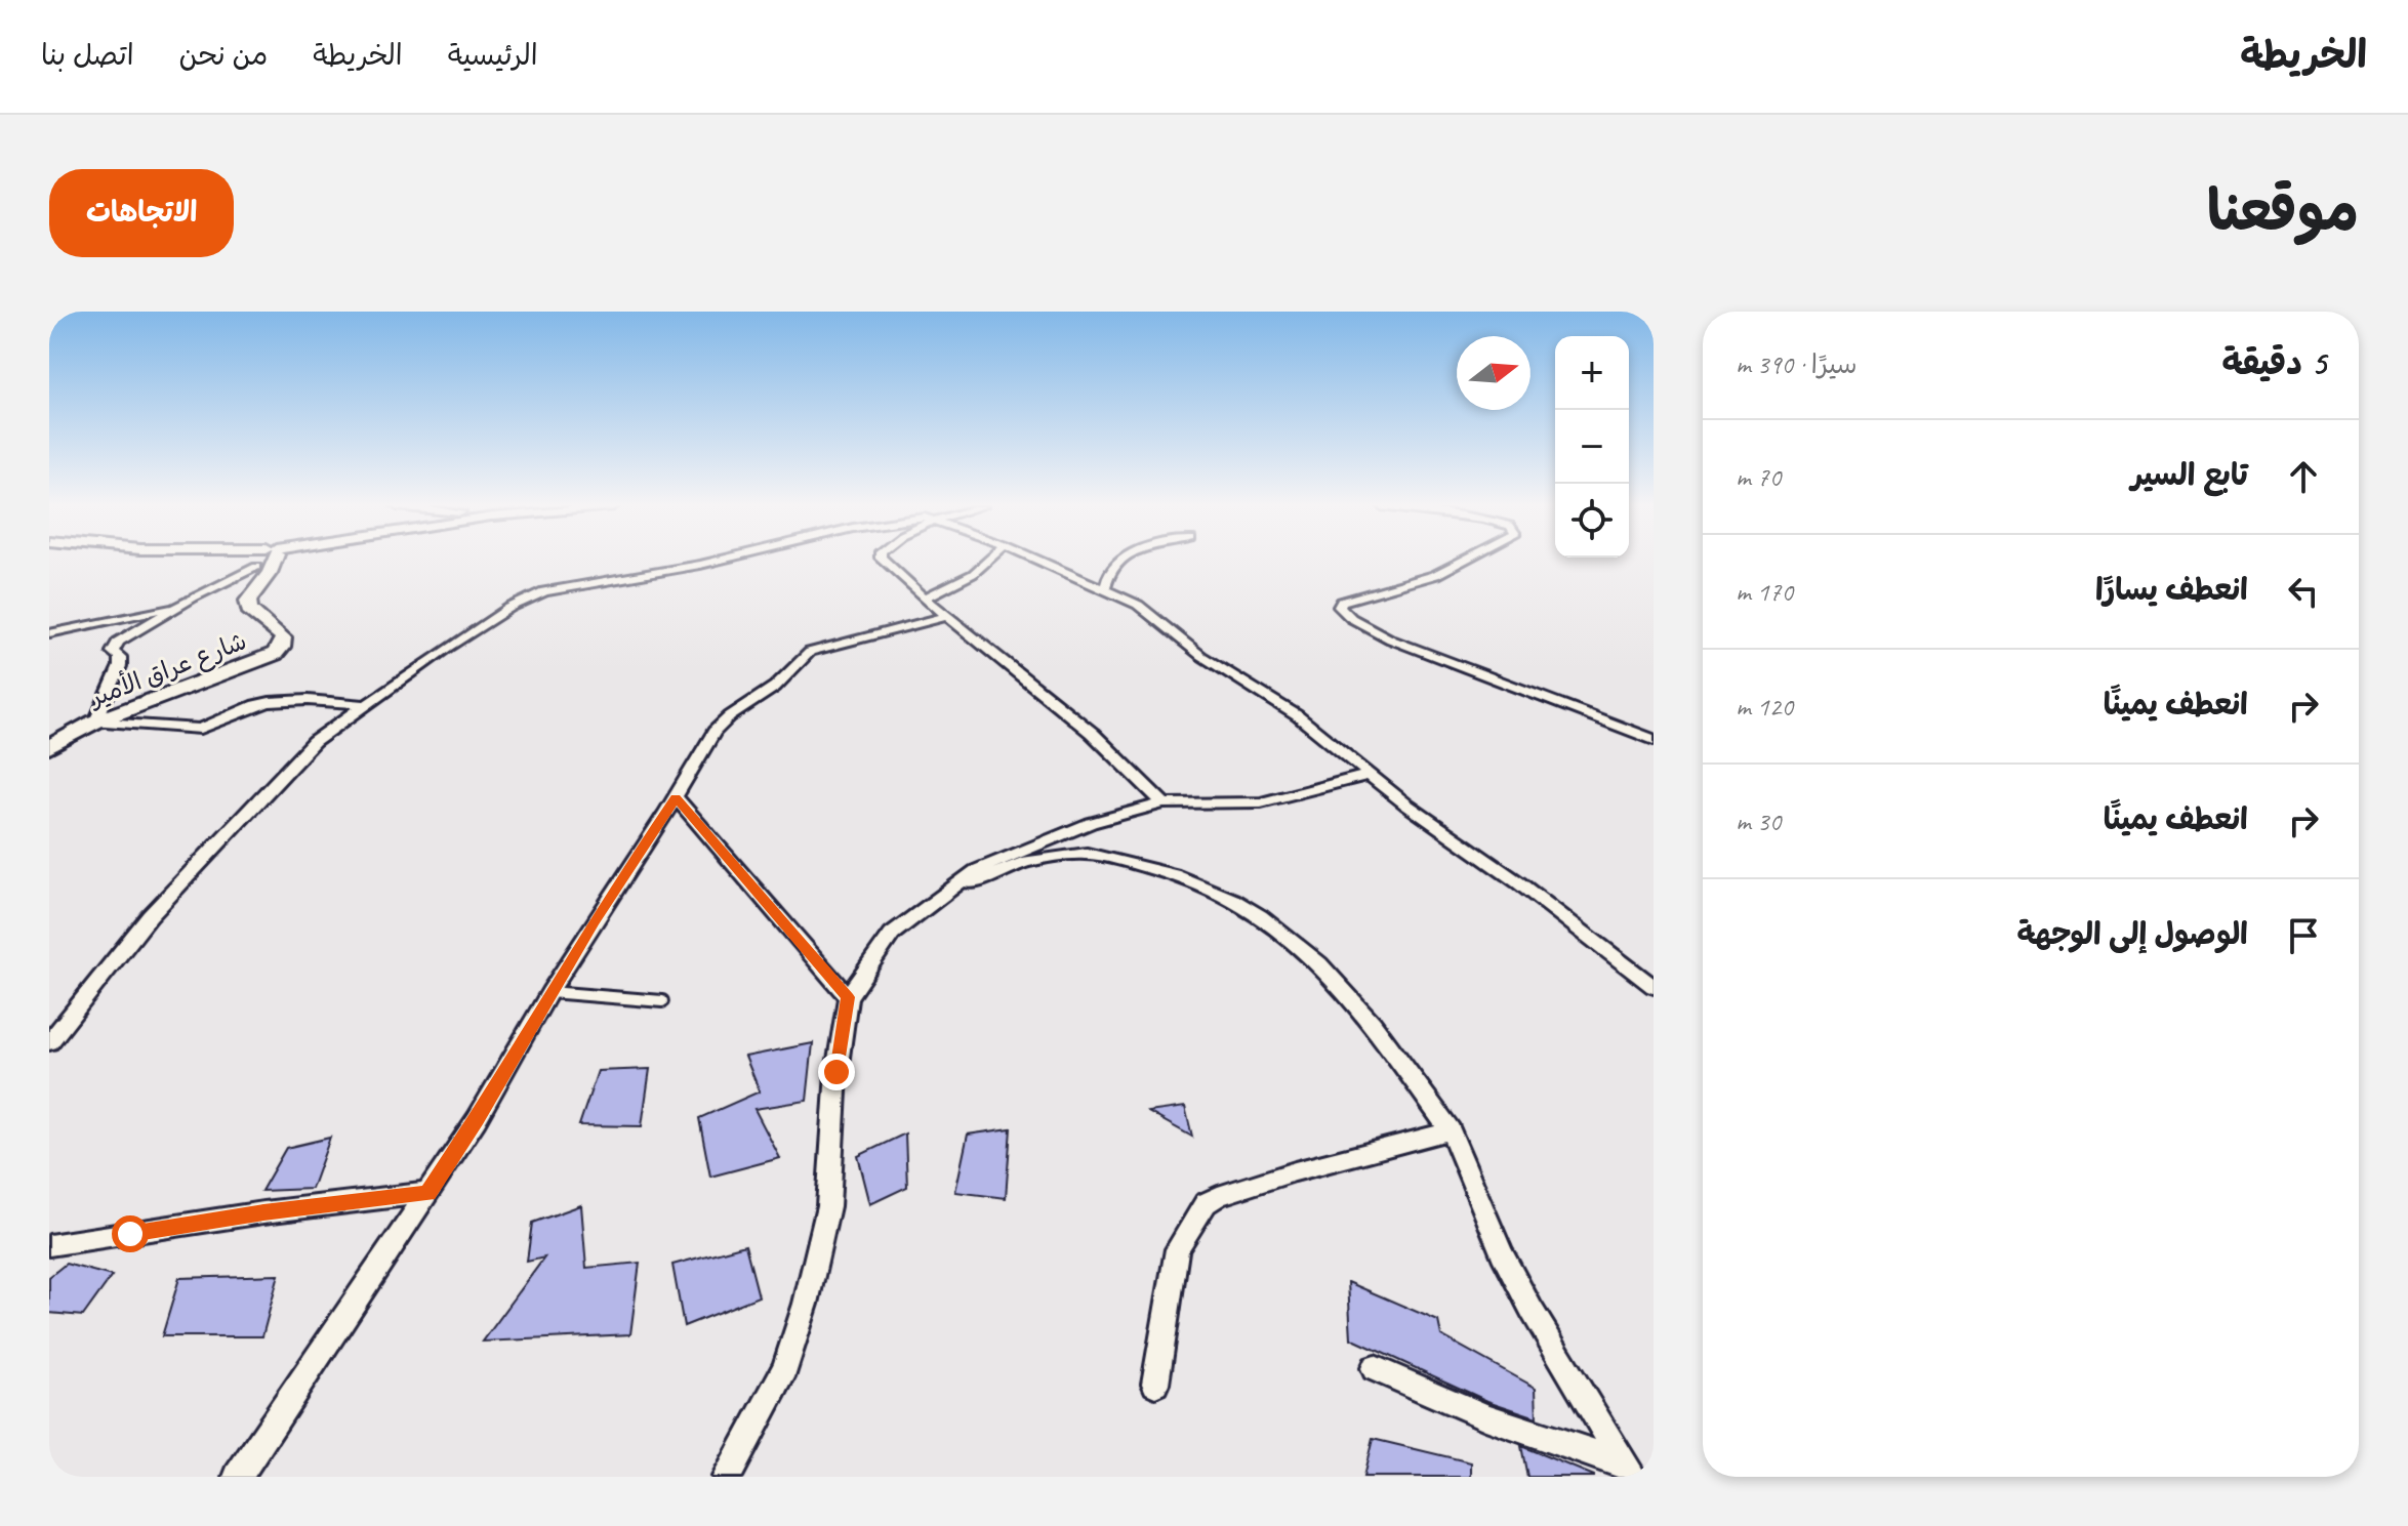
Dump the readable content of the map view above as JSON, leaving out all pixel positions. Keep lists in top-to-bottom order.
{
  "streets": {
    "main road": ["شارع عراق الأمير"]
  },
  "north": "right",
  "page": {
    "header": "الخريطة",
    "nav": [
      "الرئيسية",
      "الخريطة",
      "من نحن",
      "اتصل بنا"
    ],
    "title": "موقعنا",
    "buttons": "الاتجاهات",
    "heading": ["5 دقيقة", "سيرًا · 390 m"],
    "map_buttons": ["+", "−"],
    "list": [
      ["تابع السير", "70 m"],
      ["انعطف يسارًا", "170 m"],
      ["انعطف يمينًا", "120 m"],
      ["انعطف يمينًا", "30 m"],
      "الوصول إلى الوجهة"
    ]
  }
}
